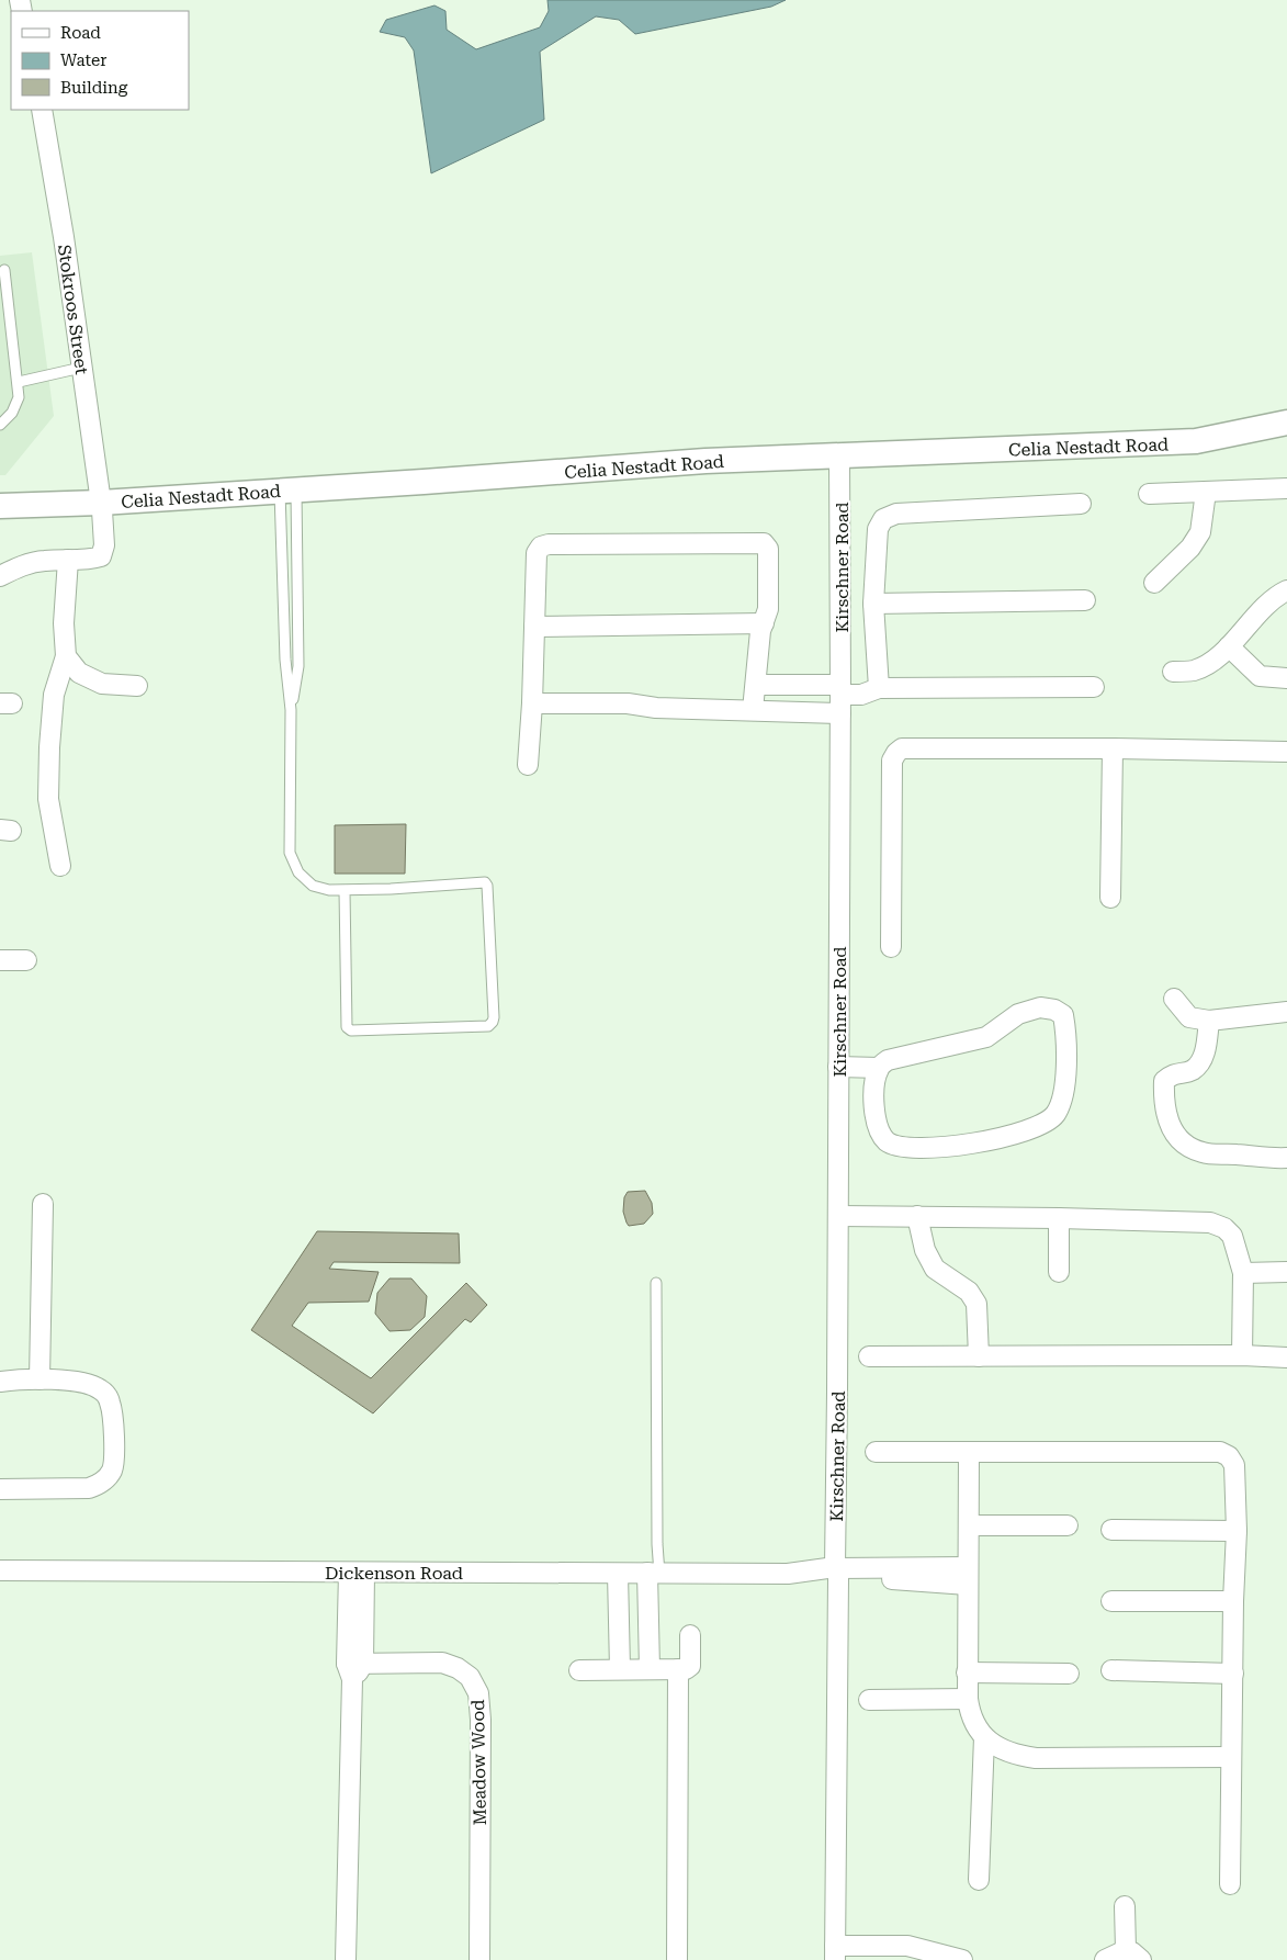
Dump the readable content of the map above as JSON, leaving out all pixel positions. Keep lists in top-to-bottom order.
{
  "streets": {
    "street": [
      "Stokroos Street",
      "Celia Nestadt Road",
      "Kirschner Road",
      "Dickenson Road",
      "Meadow Wood"
    ]
  },
  "crossings": [
    ["Stokroos Street", "Celia Nestadt Road"],
    ["Celia Nestadt Road", "Kirschner Road"],
    ["Kirschner Road", "Dickenson Road"]
  ],
  "legend": ["Road", "Water", "Building"]
}
